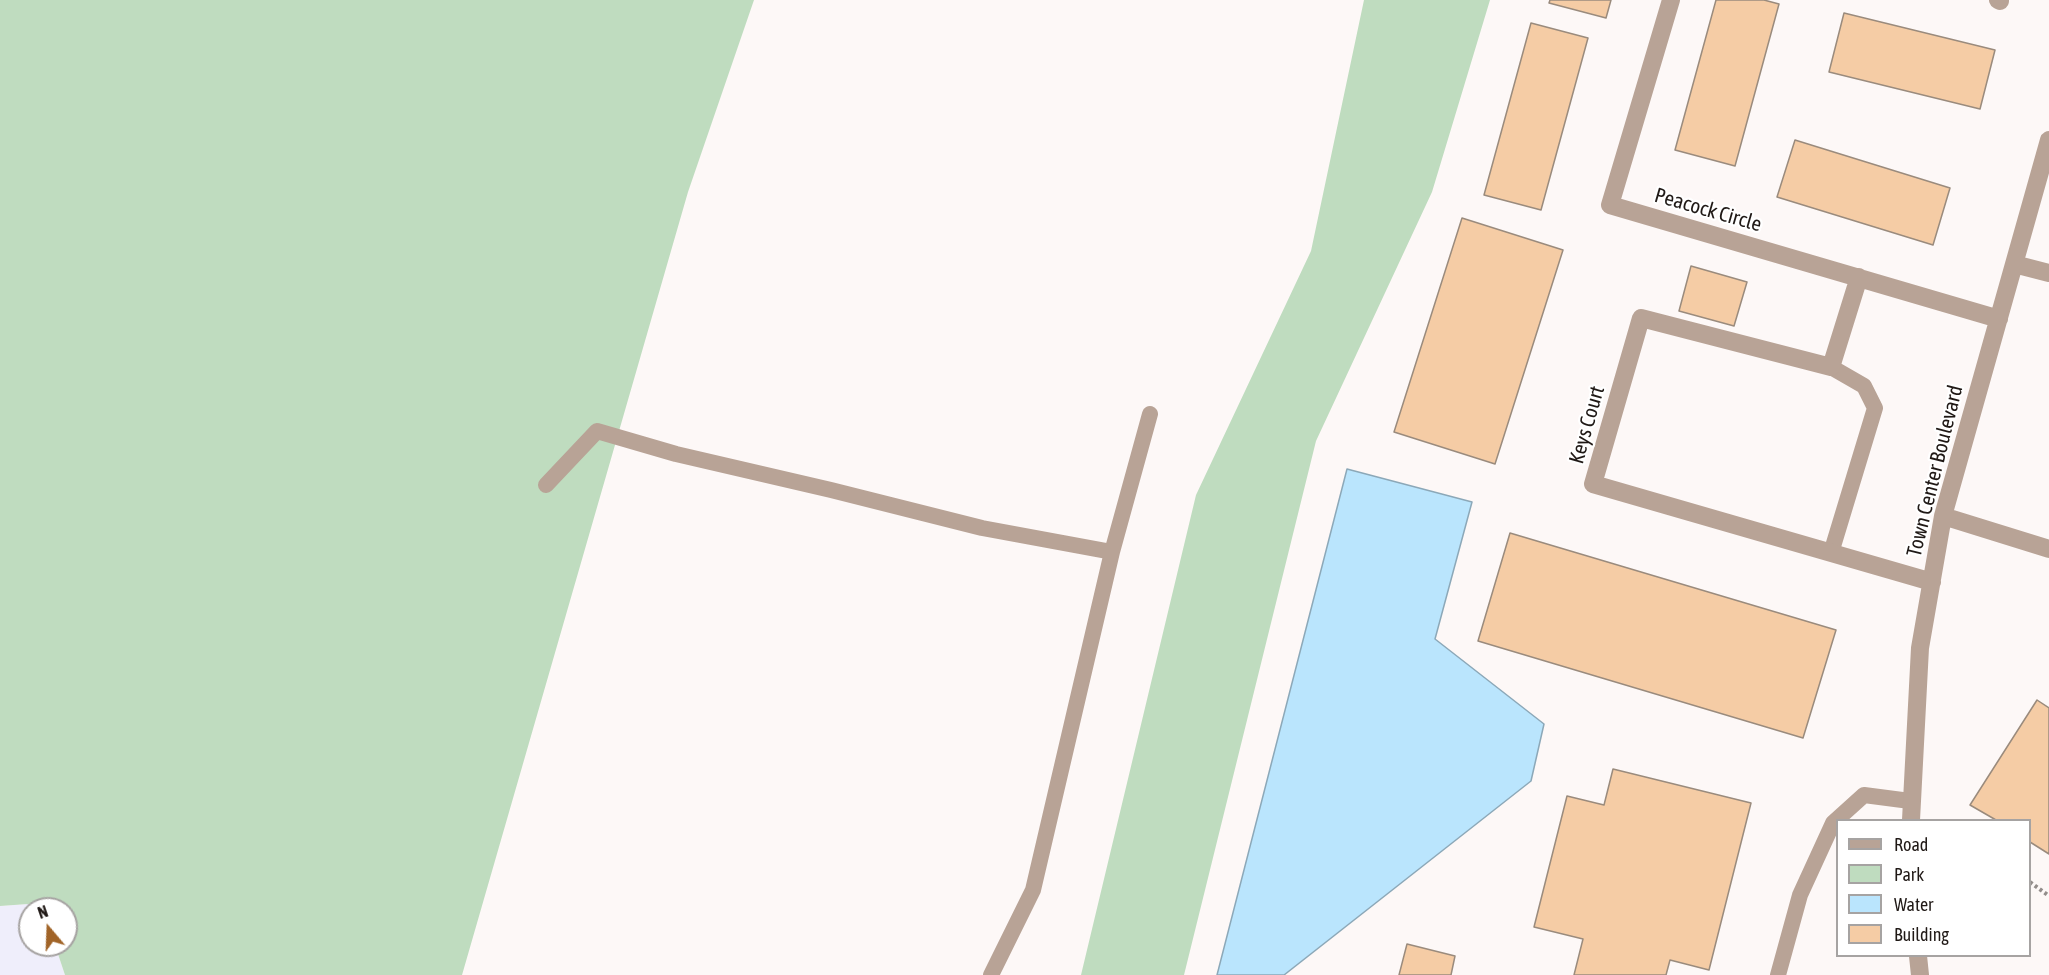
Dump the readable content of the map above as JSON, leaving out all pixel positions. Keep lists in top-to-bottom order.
{
  "streets": {
    "street": ["Peacock Circle", "Keys Court", "Town Center Boulevard"]
  },
  "crossings": [
    ["Peacock Circle", "Town Center Boulevard"],
    ["Keys Court", "Town Center Boulevard"]
  ],
  "legend": [
    "Road",
    "Park",
    "Water",
    "Building"
  ],
  "north": "top"
}
